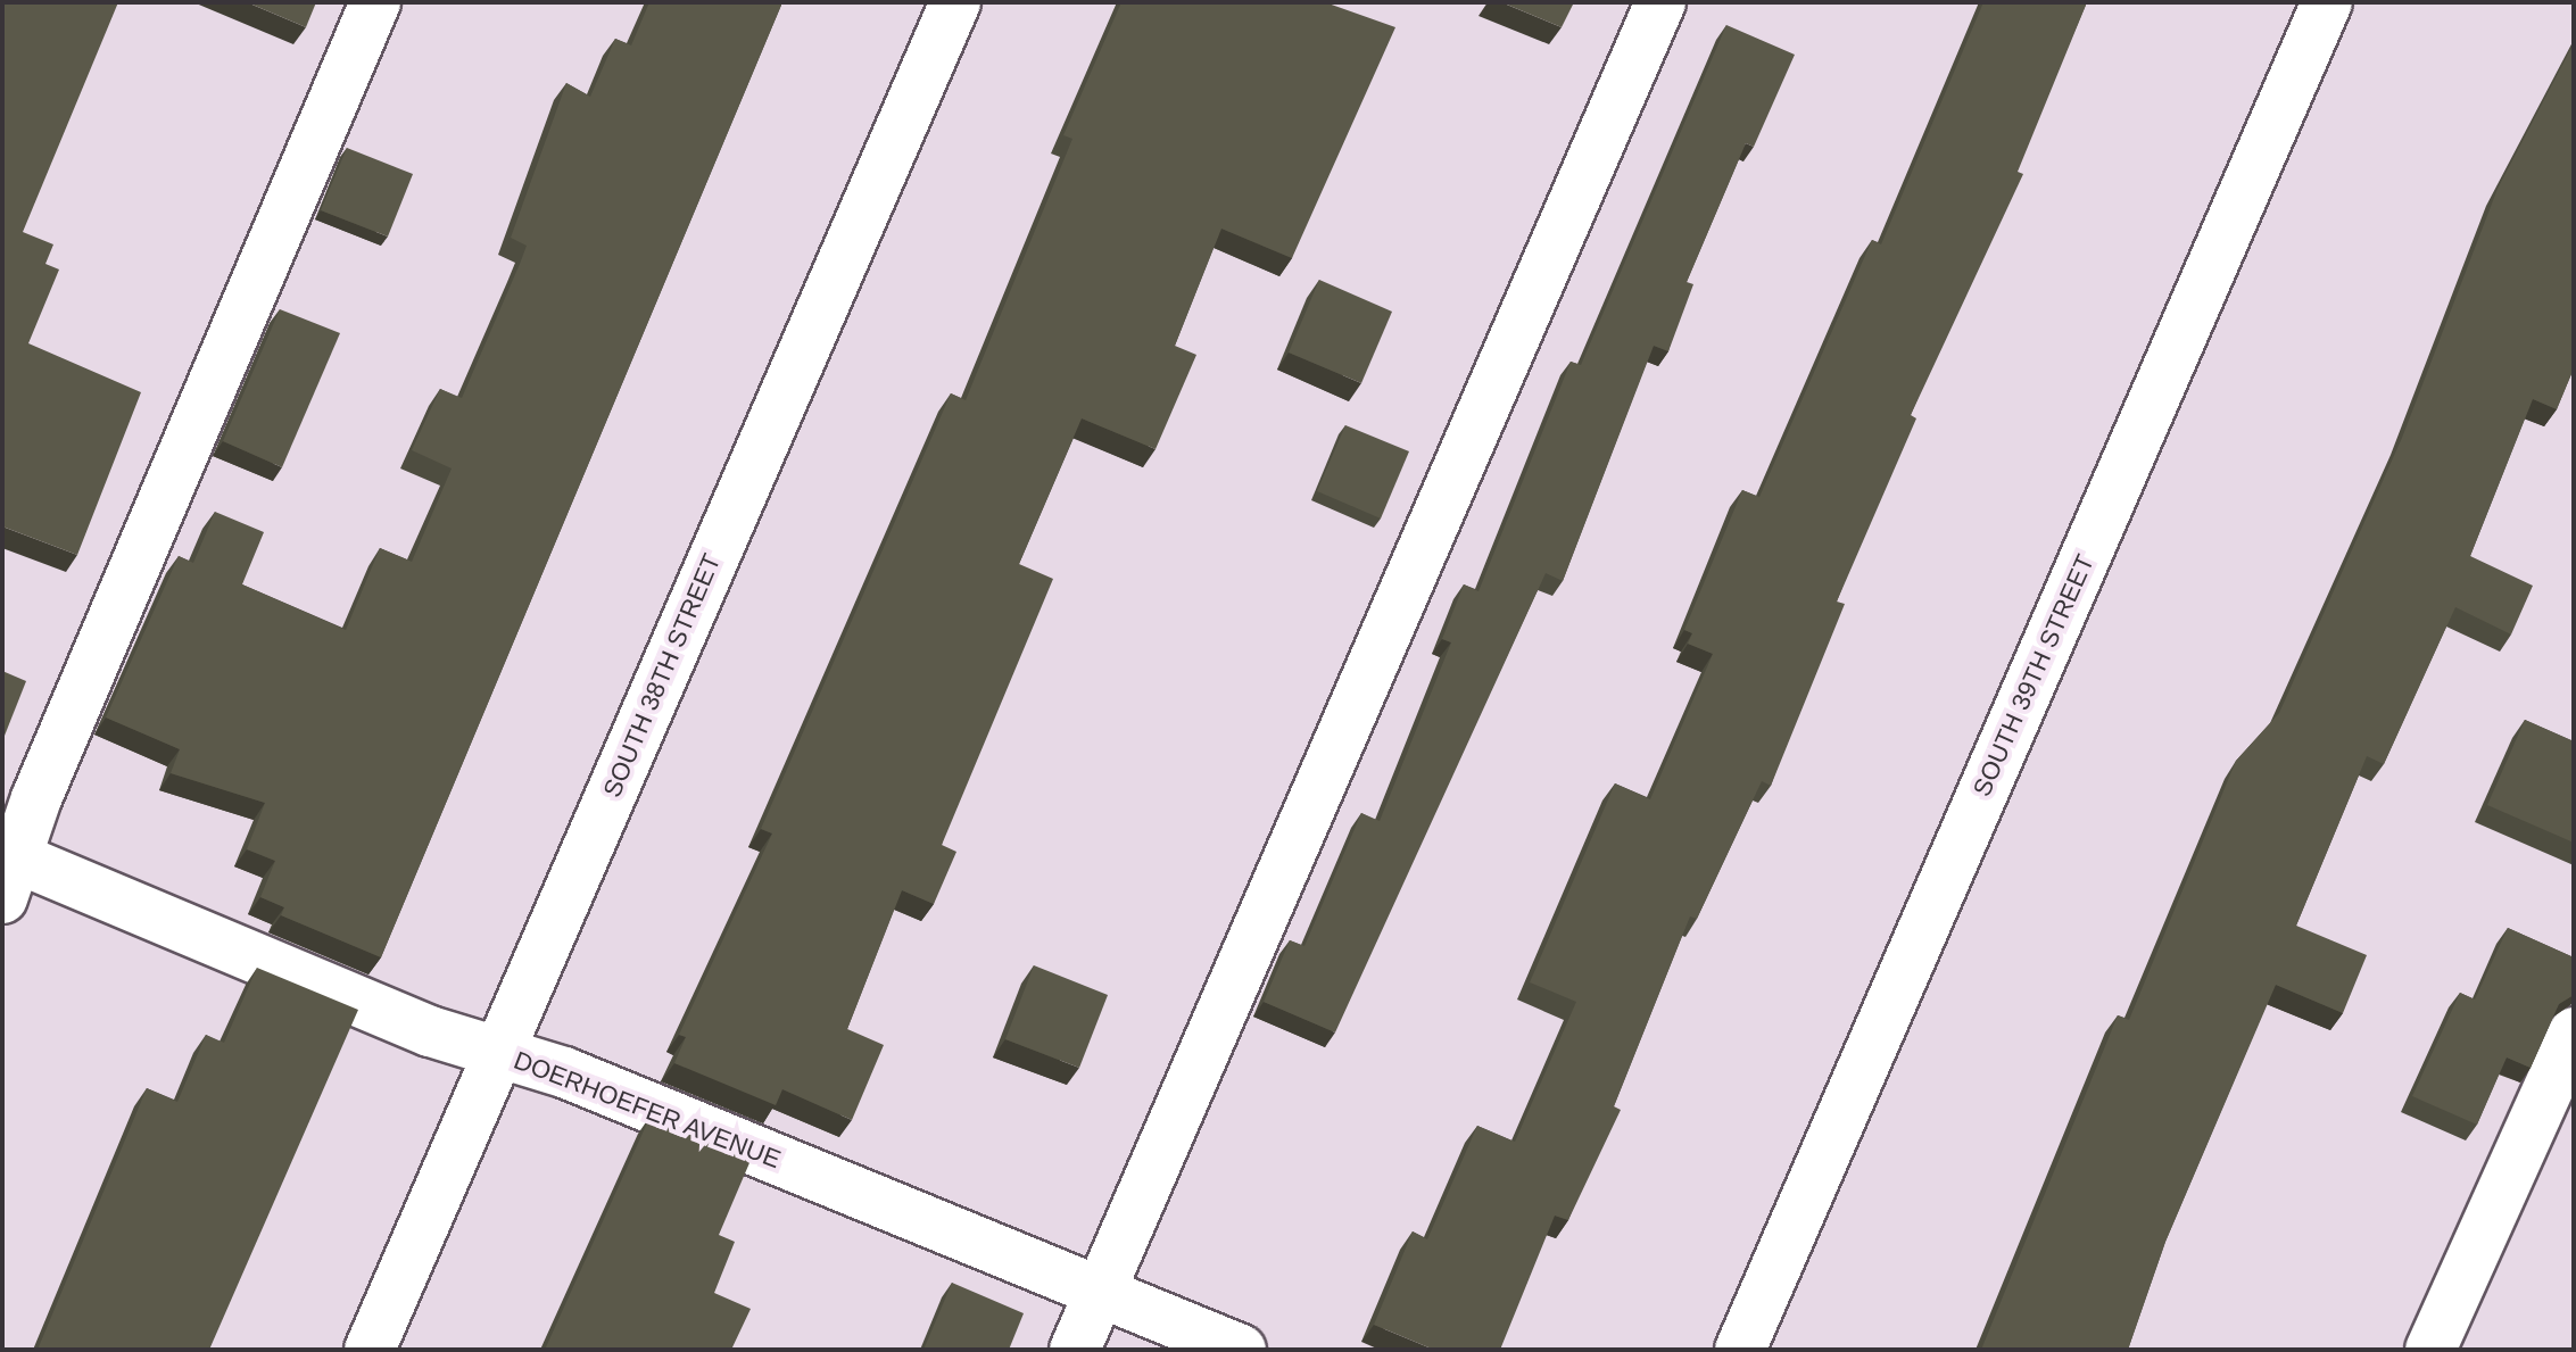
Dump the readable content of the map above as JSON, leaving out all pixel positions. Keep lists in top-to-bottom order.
{
  "streets": {
    "street": ["SOUTH 38TH STREET", "SOUTH 39TH STREET", "DOERHOEFER AVENUE"]
  },
  "crossings": [
    ["SOUTH 38TH STREET", "DOERHOEFER AVENUE"]
  ]
}
